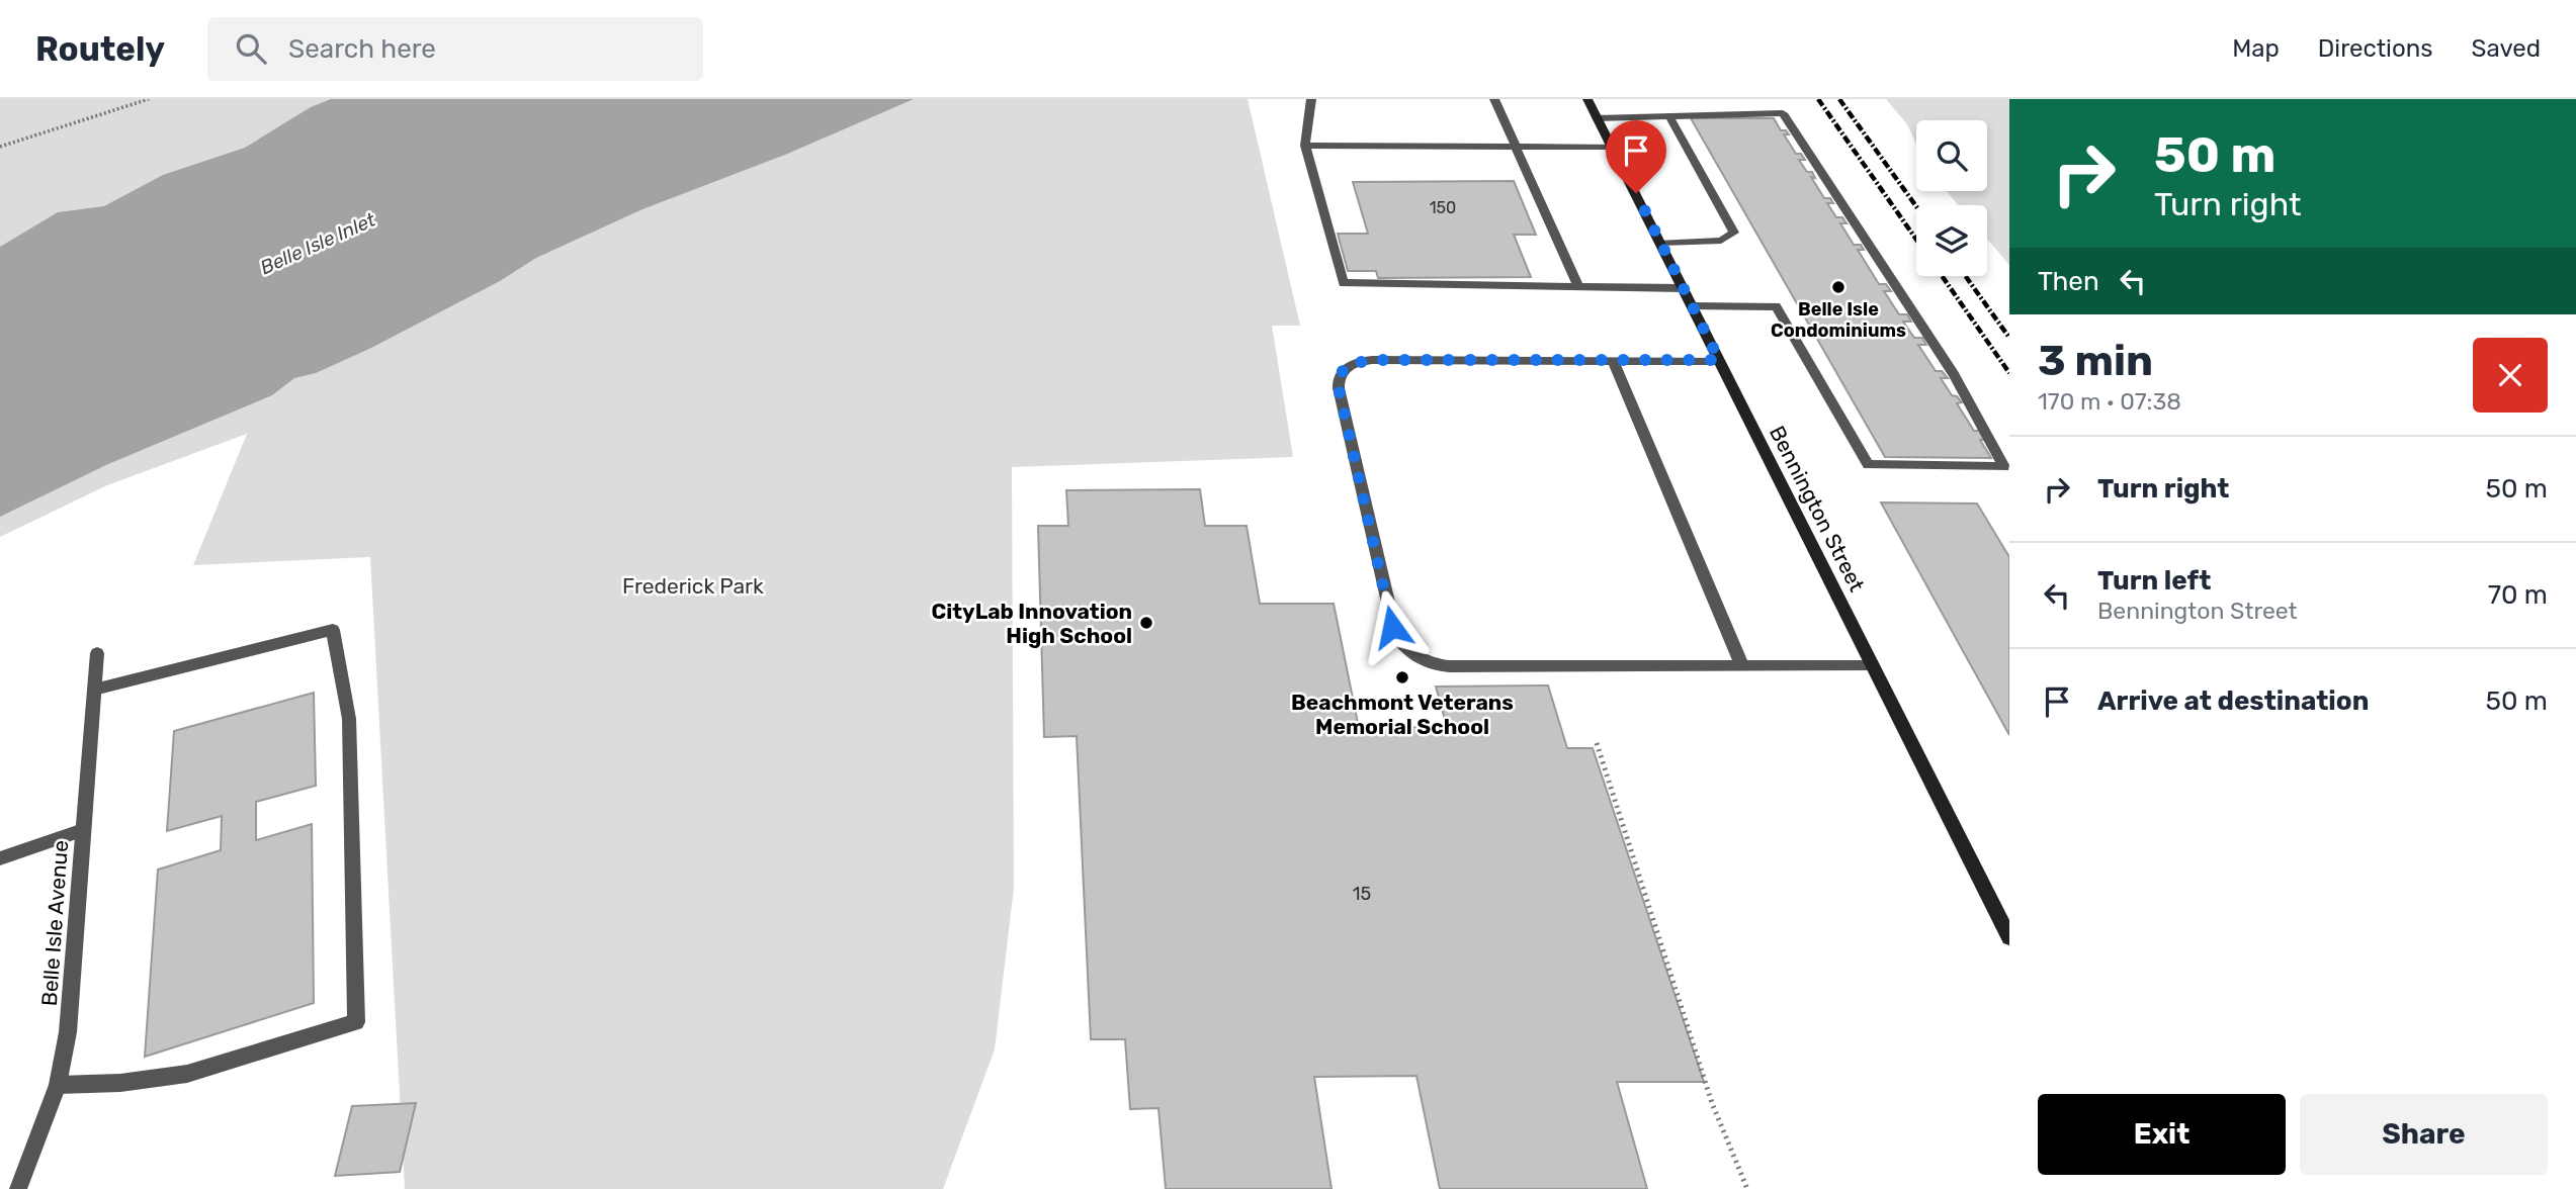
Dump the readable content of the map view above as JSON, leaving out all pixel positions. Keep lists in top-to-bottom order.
{
  "streets": {
    "main road": ["Bennington Street"],
    "street": ["Belle Isle Avenue"]
  },
  "water": ["Belle Isle Inlet"],
  "parks": ["Frederick Park"],
  "places": ["Belle Isle Condominiums", "CityLab Innovation High School", "Beachmont Veterans Memorial School"],
  "house_numbers": ["150", "15"],
  "page": {
    "header": "Routely",
    "search": "Search here",
    "nav": ["Map", "Directions", "Saved"],
    "turn": ["50 m", "Turn right"],
    "then": "Then",
    "heading": ["3 min", "170 m · 07:38"],
    "list": [
      {
        "name": "Turn right",
        "value": "50 m"
      },
      {
        "name": "Turn left",
        "note": "Bennington Street",
        "value": "70 m"
      },
      {
        "name": "Arrive at destination",
        "value": "50 m"
      }
    ],
    "buttons": ["Exit", "Share"]
  }
}
